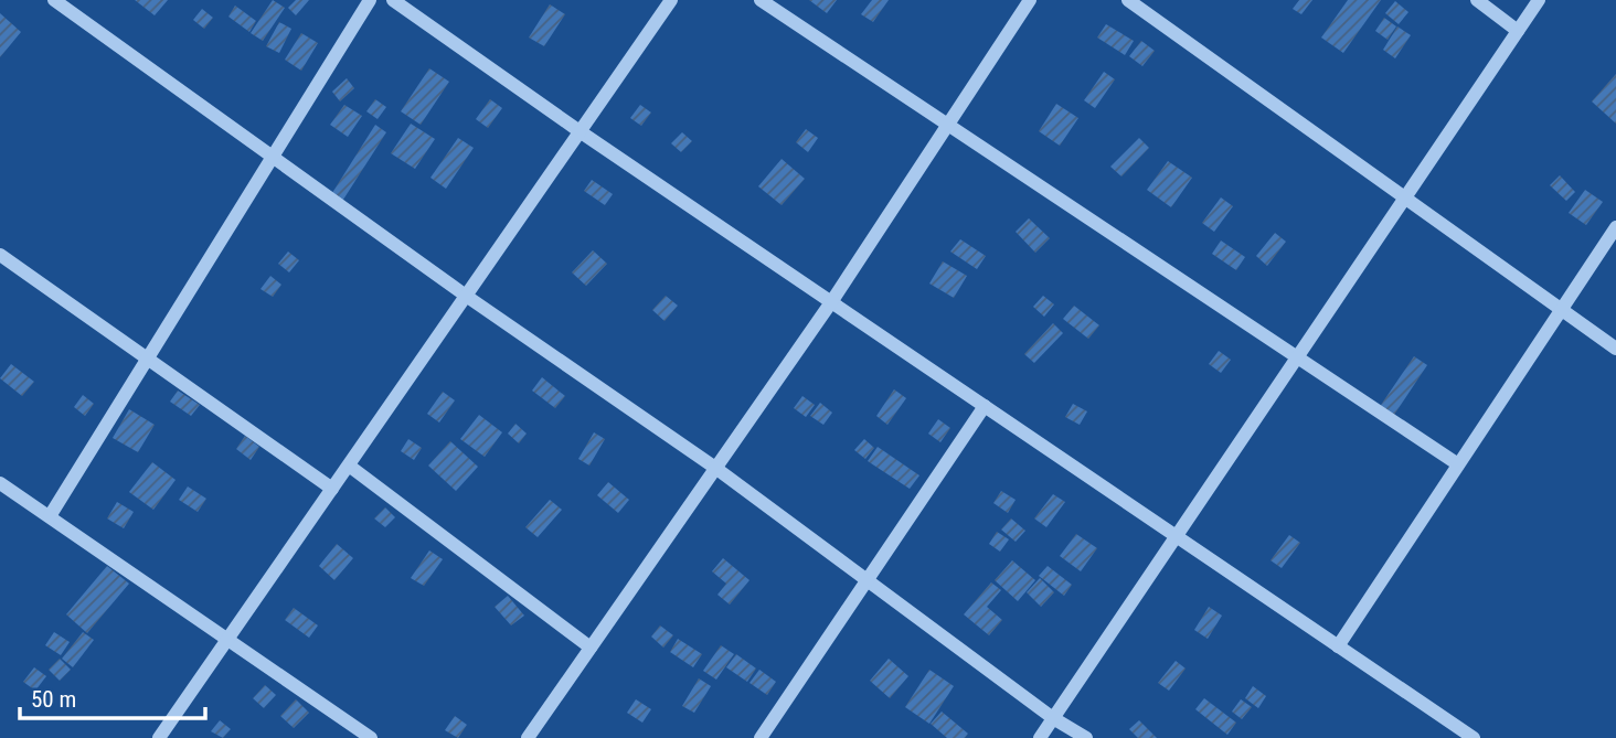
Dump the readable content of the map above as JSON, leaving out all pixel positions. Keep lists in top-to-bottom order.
{
  "scale_bar": "50 m"
}
